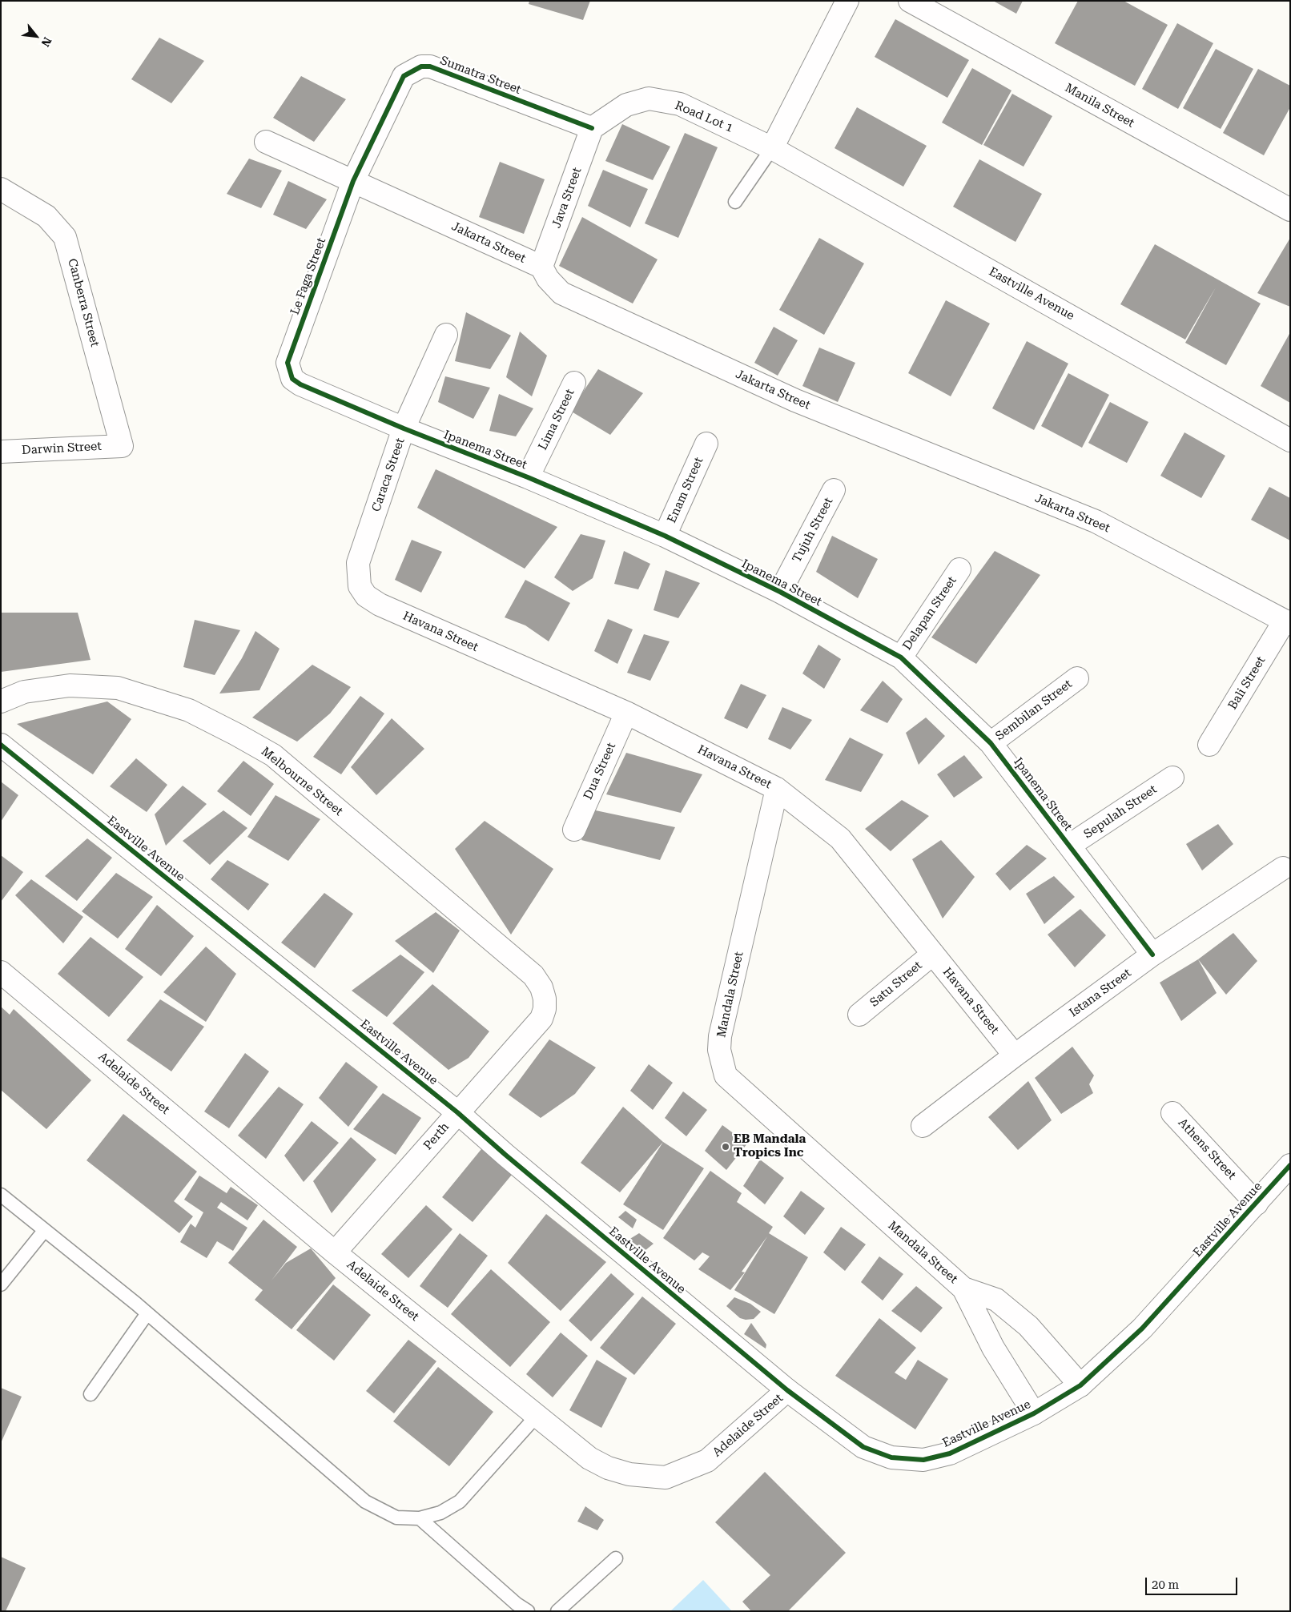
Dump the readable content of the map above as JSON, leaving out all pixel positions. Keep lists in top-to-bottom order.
{
  "streets": {
    "street": [
      "Sumatra Street",
      "Manila Street",
      "Road Lot 1",
      "Java Street",
      "Jakarta Street",
      "Le Faga Street",
      "Eastville Avenue",
      "Canberra Street",
      "Lima Street",
      "Darwin Street",
      "Ipanema Street",
      "Caraca Street",
      "Enam Street",
      "Tujuh Street",
      "Delapan Street",
      "Havana Street",
      "Bali Street",
      "Sembilan Street",
      "Dua Street",
      "Melbourne Street",
      "Sepulah Street",
      "Satu Street",
      "Istana Street",
      "Mandala Street",
      "Adelaide Street",
      "Perth",
      "Athens Street"
    ]
  },
  "crossings": [
    ["Sumatra Street", "Road Lot 1"],
    ["Sumatra Street", "Java Street"],
    ["Sumatra Street", "Jakarta Street"],
    ["Sumatra Street", "Le Faga Street"],
    ["Road Lot 1", "Java Street"],
    ["Road Lot 1", "Eastville Avenue"],
    ["Java Street", "Jakarta Street"],
    ["Jakarta Street", "Le Faga Street"],
    ["Jakarta Street", "Bali Street"],
    ["Le Faga Street", "Ipanema Street"],
    ["Eastville Avenue", "Adelaide Street"],
    ["Eastville Avenue", "Perth"],
    ["Eastville Avenue", "Athens Street"],
    ["Canberra Street", "Darwin Street"],
    ["Lima Street", "Ipanema Street"],
    ["Ipanema Street", "Caraca Street"],
    ["Ipanema Street", "Enam Street"],
    ["Ipanema Street", "Tujuh Street"],
    ["Ipanema Street", "Delapan Street"],
    ["Ipanema Street", "Sembilan Street"],
    ["Ipanema Street", "Sepulah Street"],
    ["Ipanema Street", "Istana Street"],
    ["Caraca Street", "Havana Street"],
    ["Havana Street", "Dua Street"],
    ["Havana Street", "Satu Street"],
    ["Havana Street", "Istana Street"],
    ["Havana Street", "Mandala Street"],
    ["Melbourne Street", "Perth"],
    ["Adelaide Street", "Perth"]
  ],
  "places": ["EB Mandala Tropics Inc"],
  "scale_bar": "20 m",
  "north": "bottom right"
}
